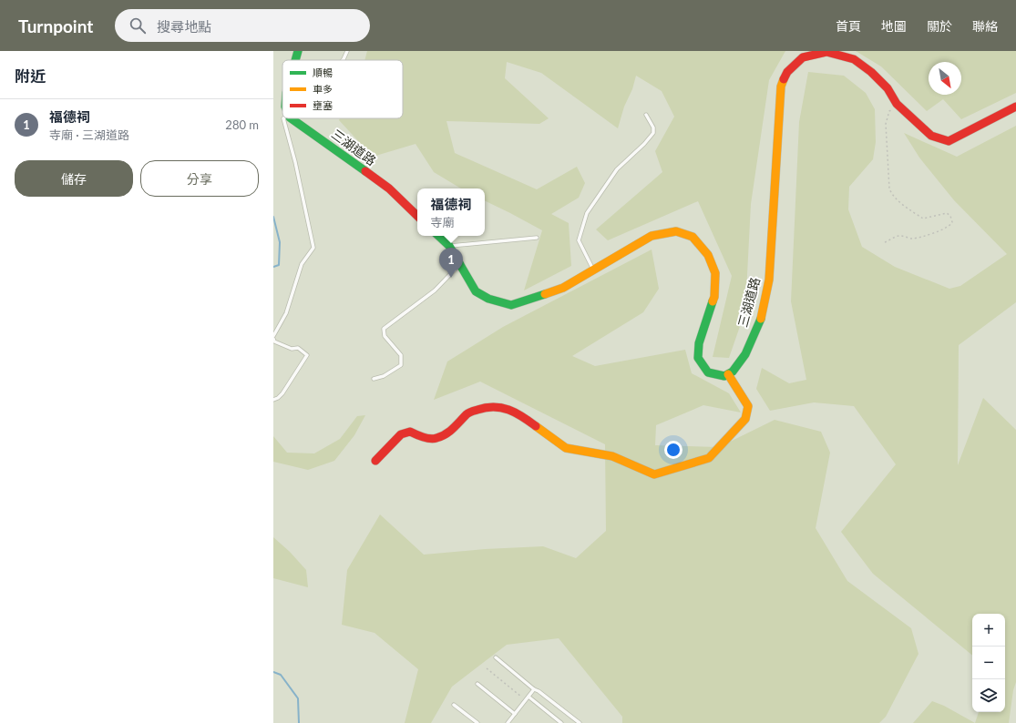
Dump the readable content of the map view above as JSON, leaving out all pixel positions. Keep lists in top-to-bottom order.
{
  "streets": {
    "street": ["三湖道路"]
  },
  "legend": ["順暢", "車多", "壅塞"],
  "north": "bottom right",
  "page": {
    "header": "Turnpoint",
    "search": "搜尋地點",
    "nav": [
      "首頁",
      "地圖",
      "關於",
      "聯絡"
    ],
    "heading": "附近",
    "list": [
      {
        "mark": "1",
        "name": "福德祠",
        "note": "寺廟 · 三湖道路",
        "value": "280 m"
      }
    ],
    "buttons": ["儲存", "分享"],
    "popup": ["福德祠", "寺廟"],
    "pins": "1",
    "map_buttons": ["+", "−"]
  }
}
